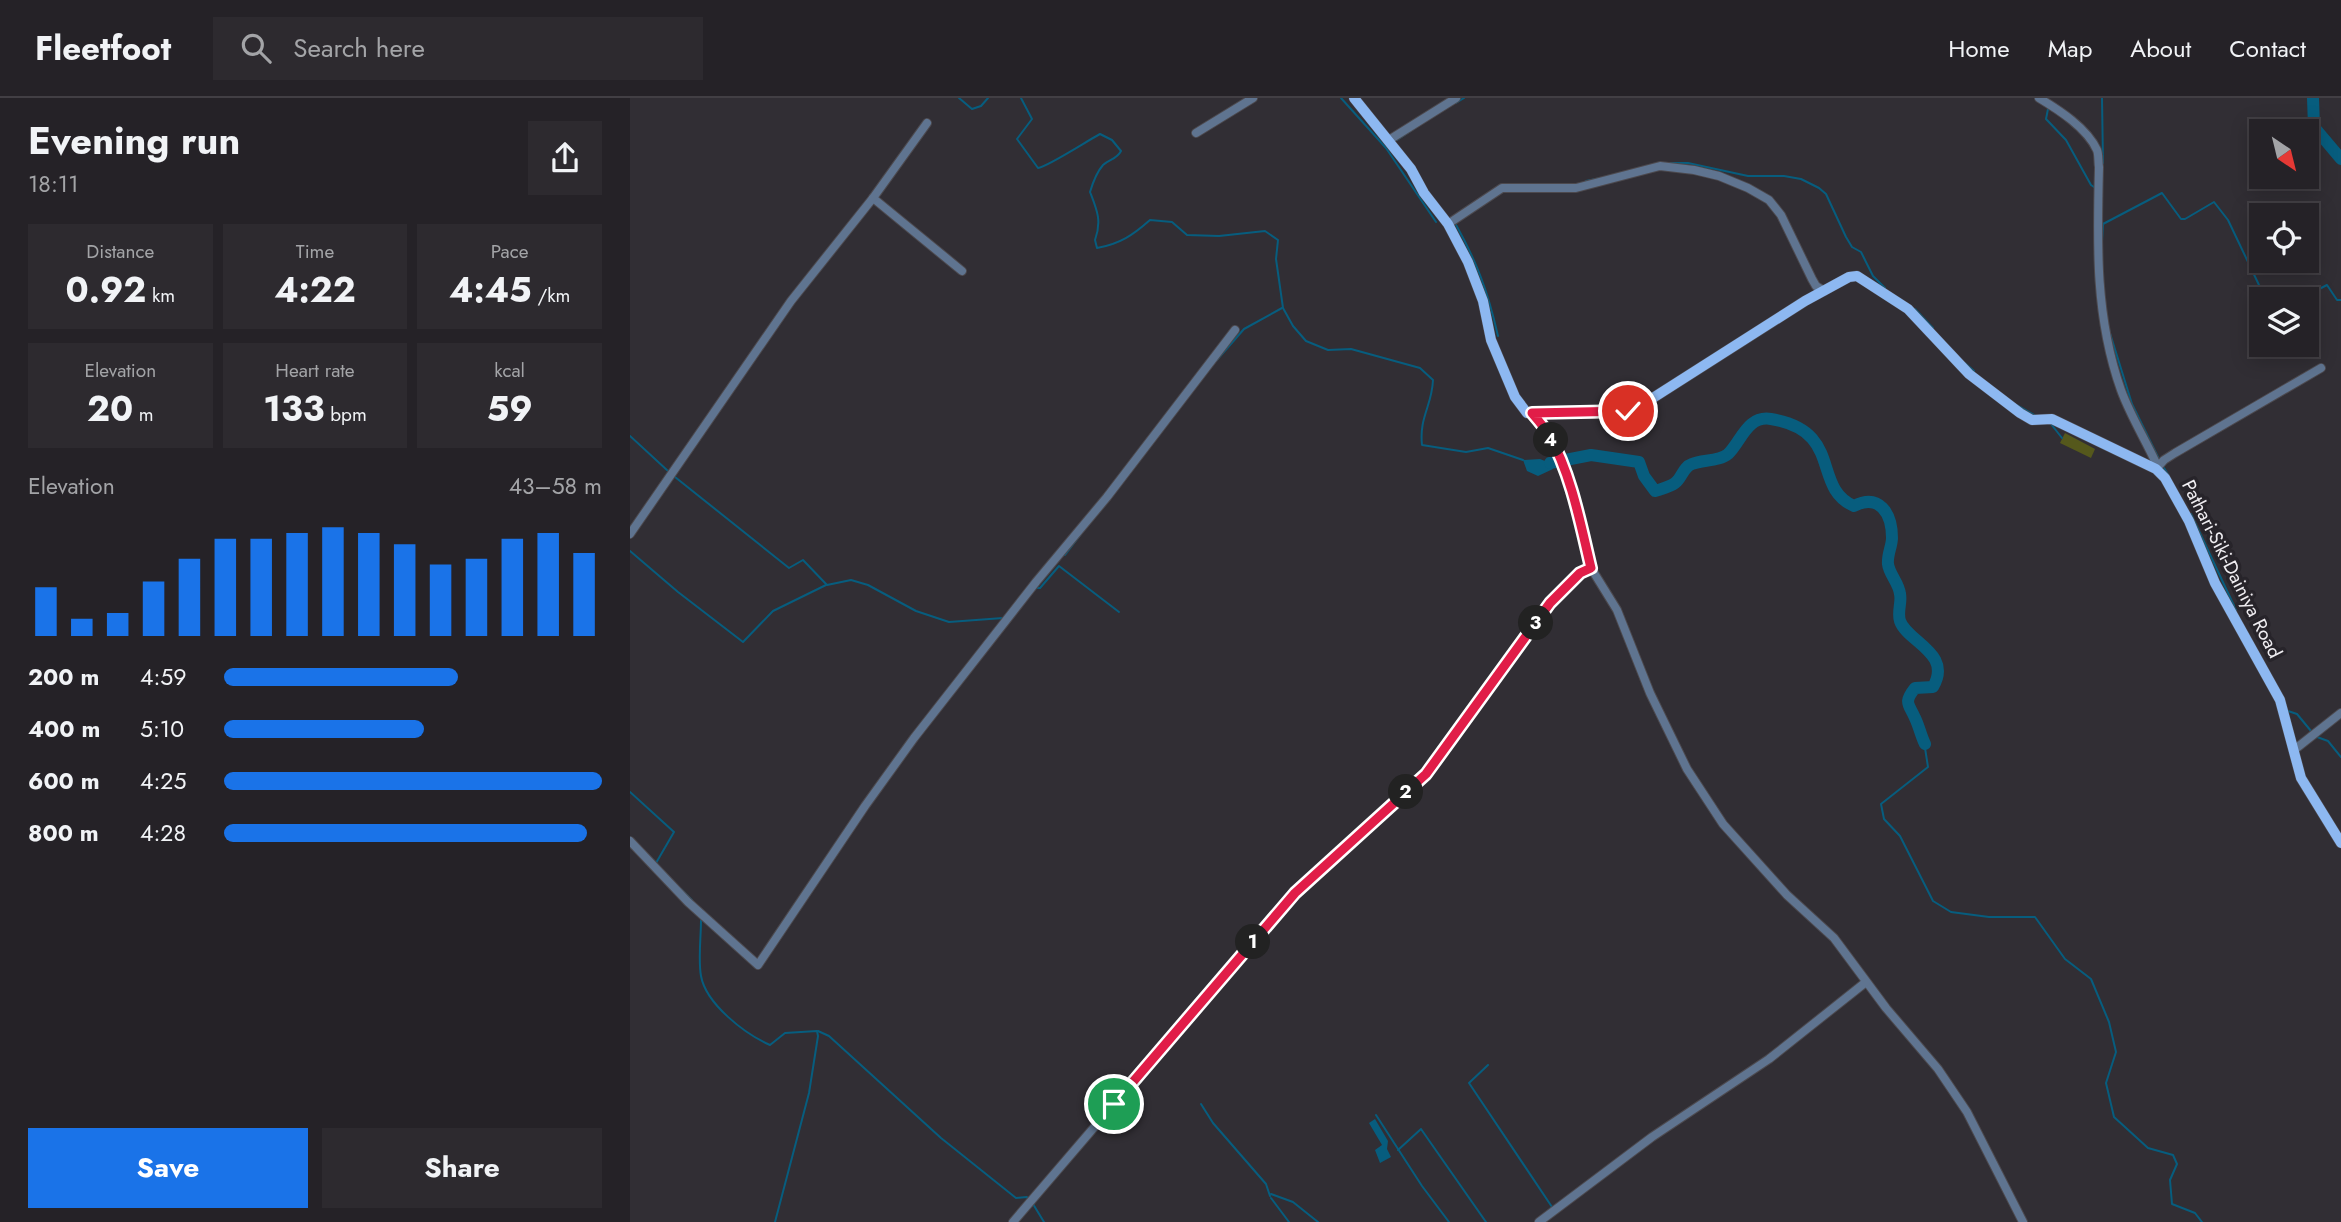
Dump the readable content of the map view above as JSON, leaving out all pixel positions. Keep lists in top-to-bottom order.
{
  "streets": {
    "main road": ["Pathari-Siki-Dainiya Road"]
  },
  "north": "bottom right",
  "page": {
    "header": "Fleetfoot",
    "search": "Search here",
    "nav": [
      "Home",
      "Map",
      "About",
      "Contact"
    ],
    "heading": ["Evening run", "18:11"],
    "stats": [
      ["Distance", "0.92 km"],
      ["Time", "4:22"],
      ["Pace", "4:45 /km"],
      ["Elevation", "20 m"],
      ["Heart rate", "133 bpm"],
      ["kcal", "59"]
    ],
    "pins": [
      "4",
      "3",
      "2",
      "1"
    ],
    "chart": ["Elevation", "43–58 m"],
    "list": [
      {
        "name": "200 m",
        "note": "4:59"
      },
      {
        "name": "400 m",
        "note": "5:10"
      },
      {
        "name": "600 m",
        "note": "4:25"
      },
      {
        "name": "800 m",
        "note": "4:28"
      }
    ],
    "buttons": ["Save", "Share"]
  }
}
